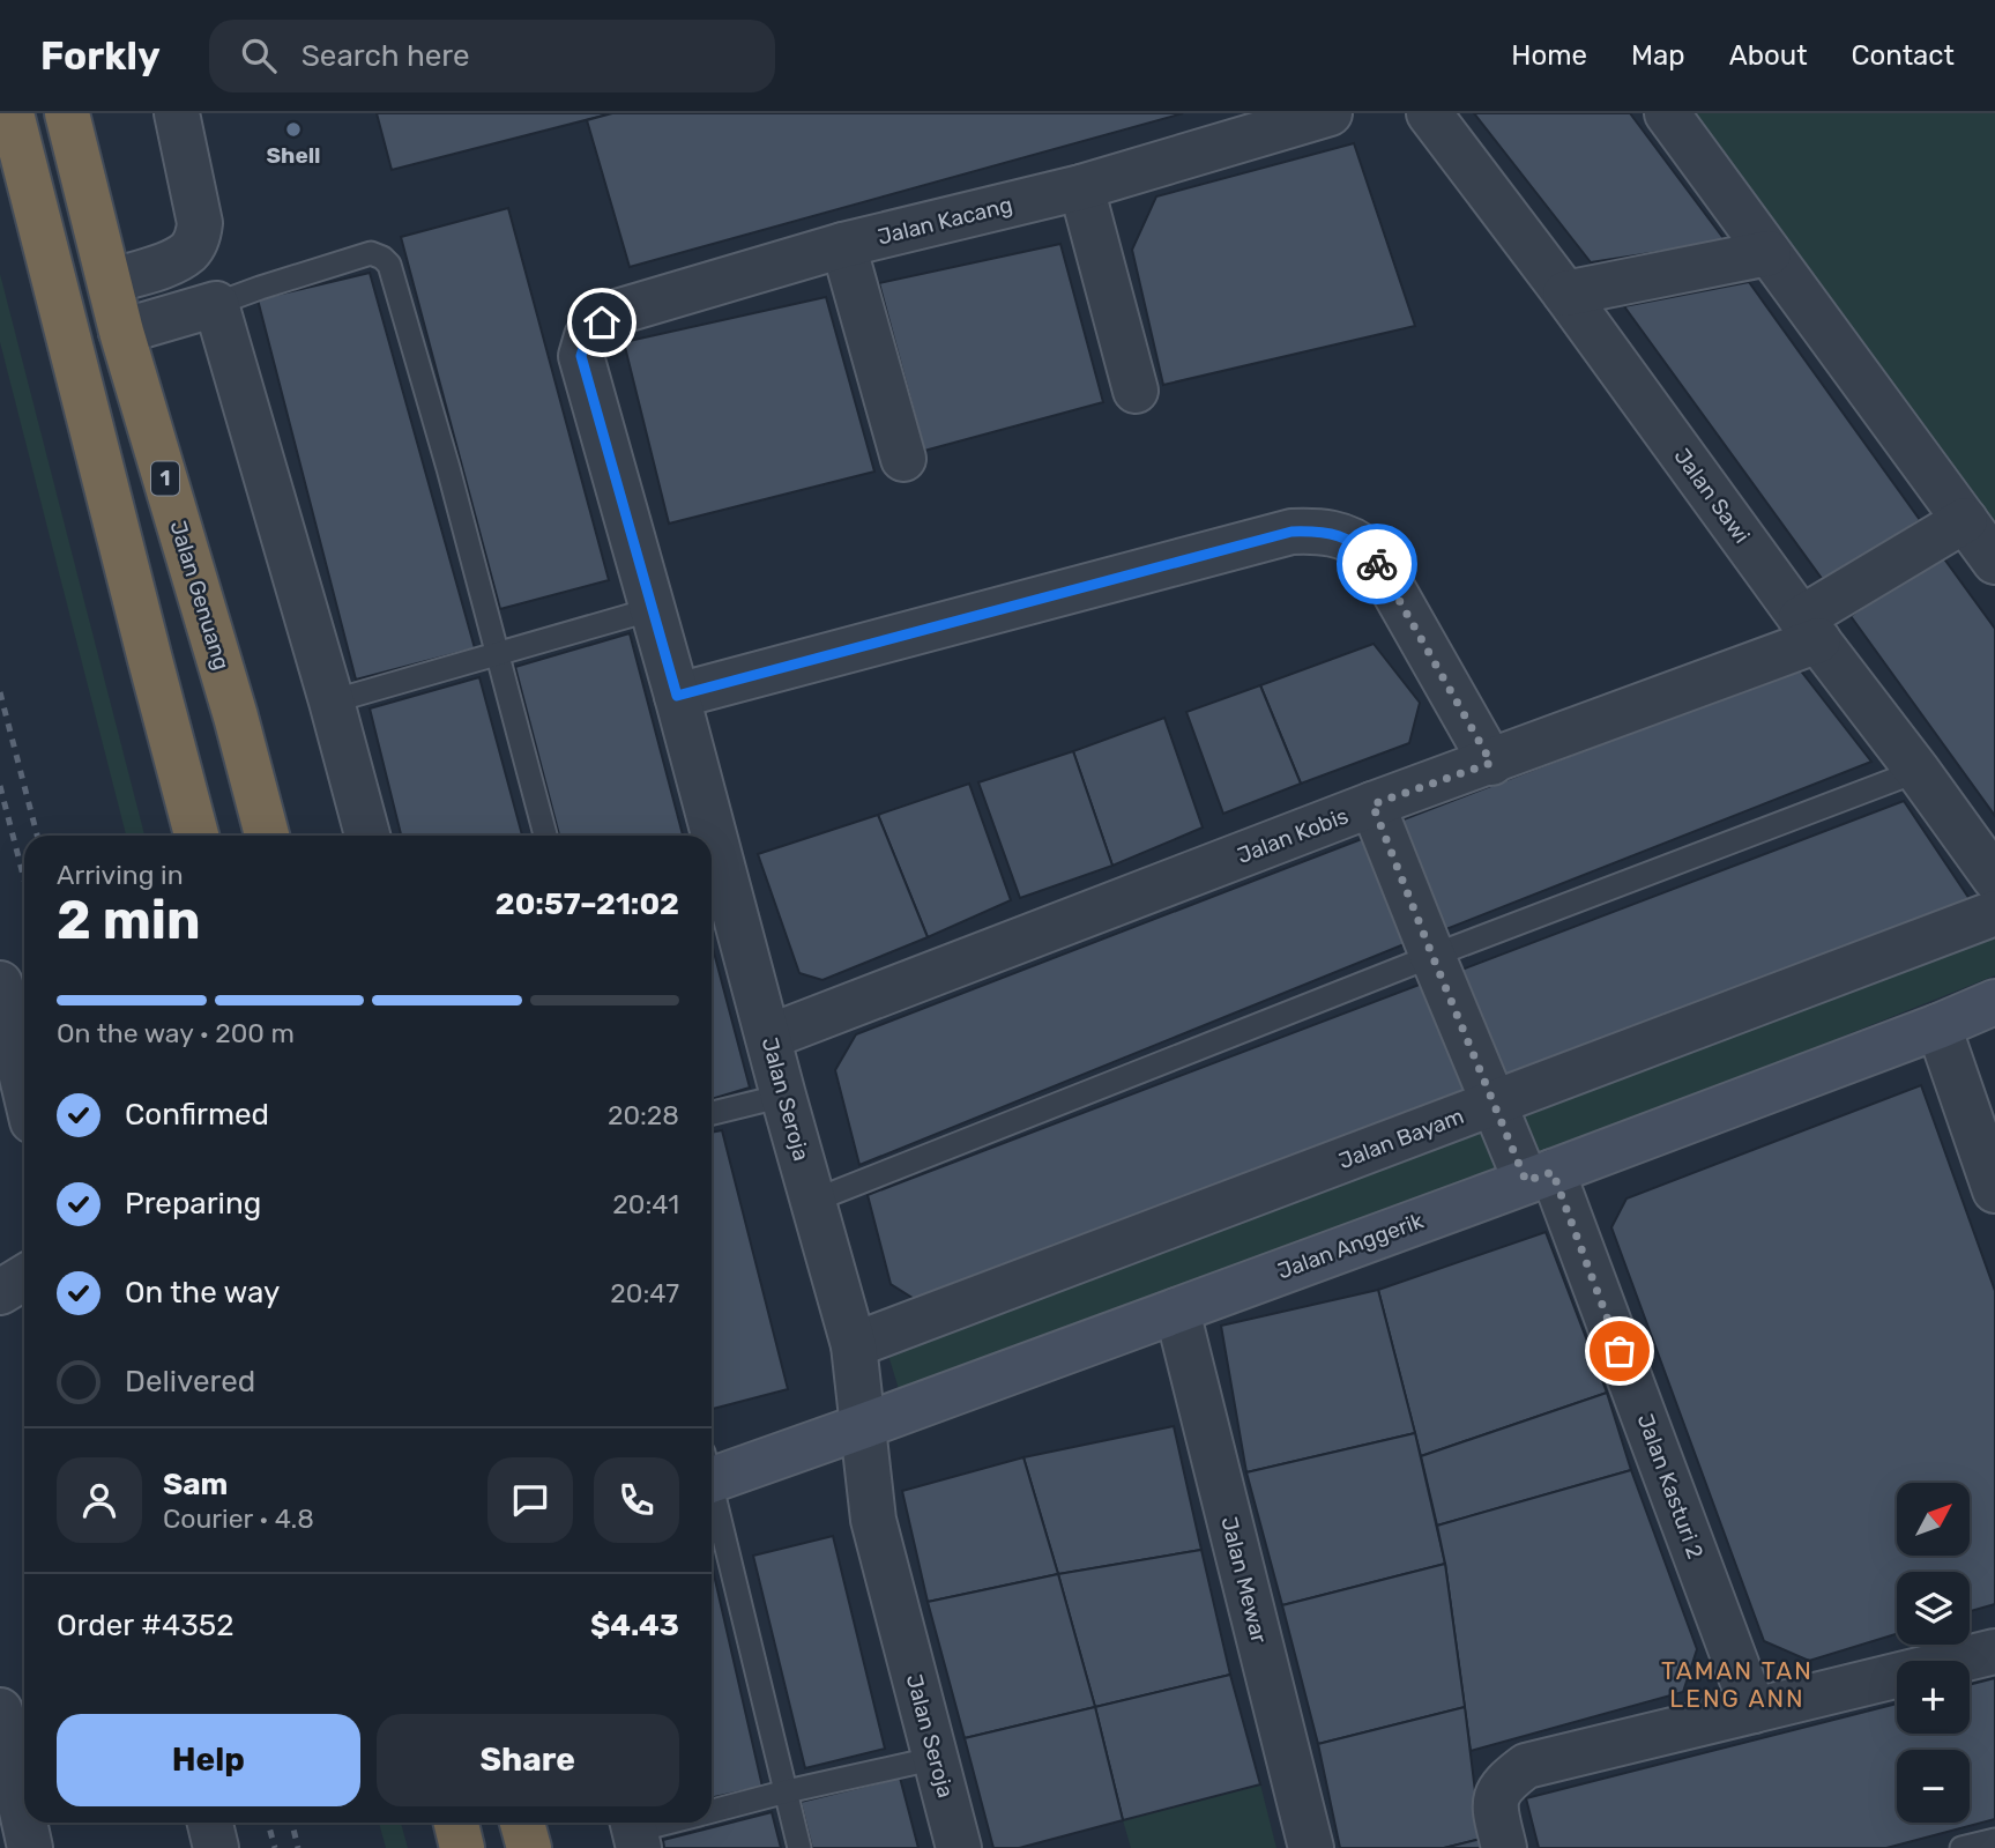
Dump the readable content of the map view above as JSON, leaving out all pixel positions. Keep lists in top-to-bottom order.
{
  "streets": {
    "highway": ["1", "Jalan Genuang"],
    "street": [
      "Jalan Kacang",
      "Jalan Sawi",
      "Jalan Kobis",
      "Jalan Seroja",
      "Jalan Bayam",
      "Jalan Anggerik",
      "Jalan Kasturi 2",
      "Jalan Mewar"
    ]
  },
  "crossings": [
    ["Jalan Kacang", "Jalan Seroja"],
    ["Jalan Sawi", "Jalan Kobis"],
    ["Jalan Kobis", "Jalan Seroja"],
    ["Jalan Kobis", "Jalan Kasturi 2"],
    ["Jalan Seroja", "Jalan Bayam"],
    ["Jalan Seroja", "Jalan Anggerik"],
    ["Jalan Bayam", "Jalan Kasturi 2"],
    ["Jalan Anggerik", "Jalan Kasturi 2"],
    ["Jalan Anggerik", "Jalan Mewar"]
  ],
  "districts": ["TAMAN TAN LENG ANN"],
  "places": ["Shell"],
  "north": "top right",
  "page": {
    "header": "Forkly",
    "search": "Search here",
    "nav": [
      "Home",
      "Map",
      "About",
      "Contact"
    ],
    "heading": ["2 min", "Arriving in", "20:57–21:02"],
    "panel": [
      "Sam",
      "Courier · 4.8",
      "Order #4352",
      "$4.43"
    ],
    "bar": "On the way · 200 m",
    "list": [
      ["Confirmed", "20:28"],
      ["Preparing", "20:41"],
      ["On the way", "20:47"],
      "Delivered"
    ],
    "map_buttons": ["+", "−"],
    "buttons": ["Help", "Share"]
  }
}
